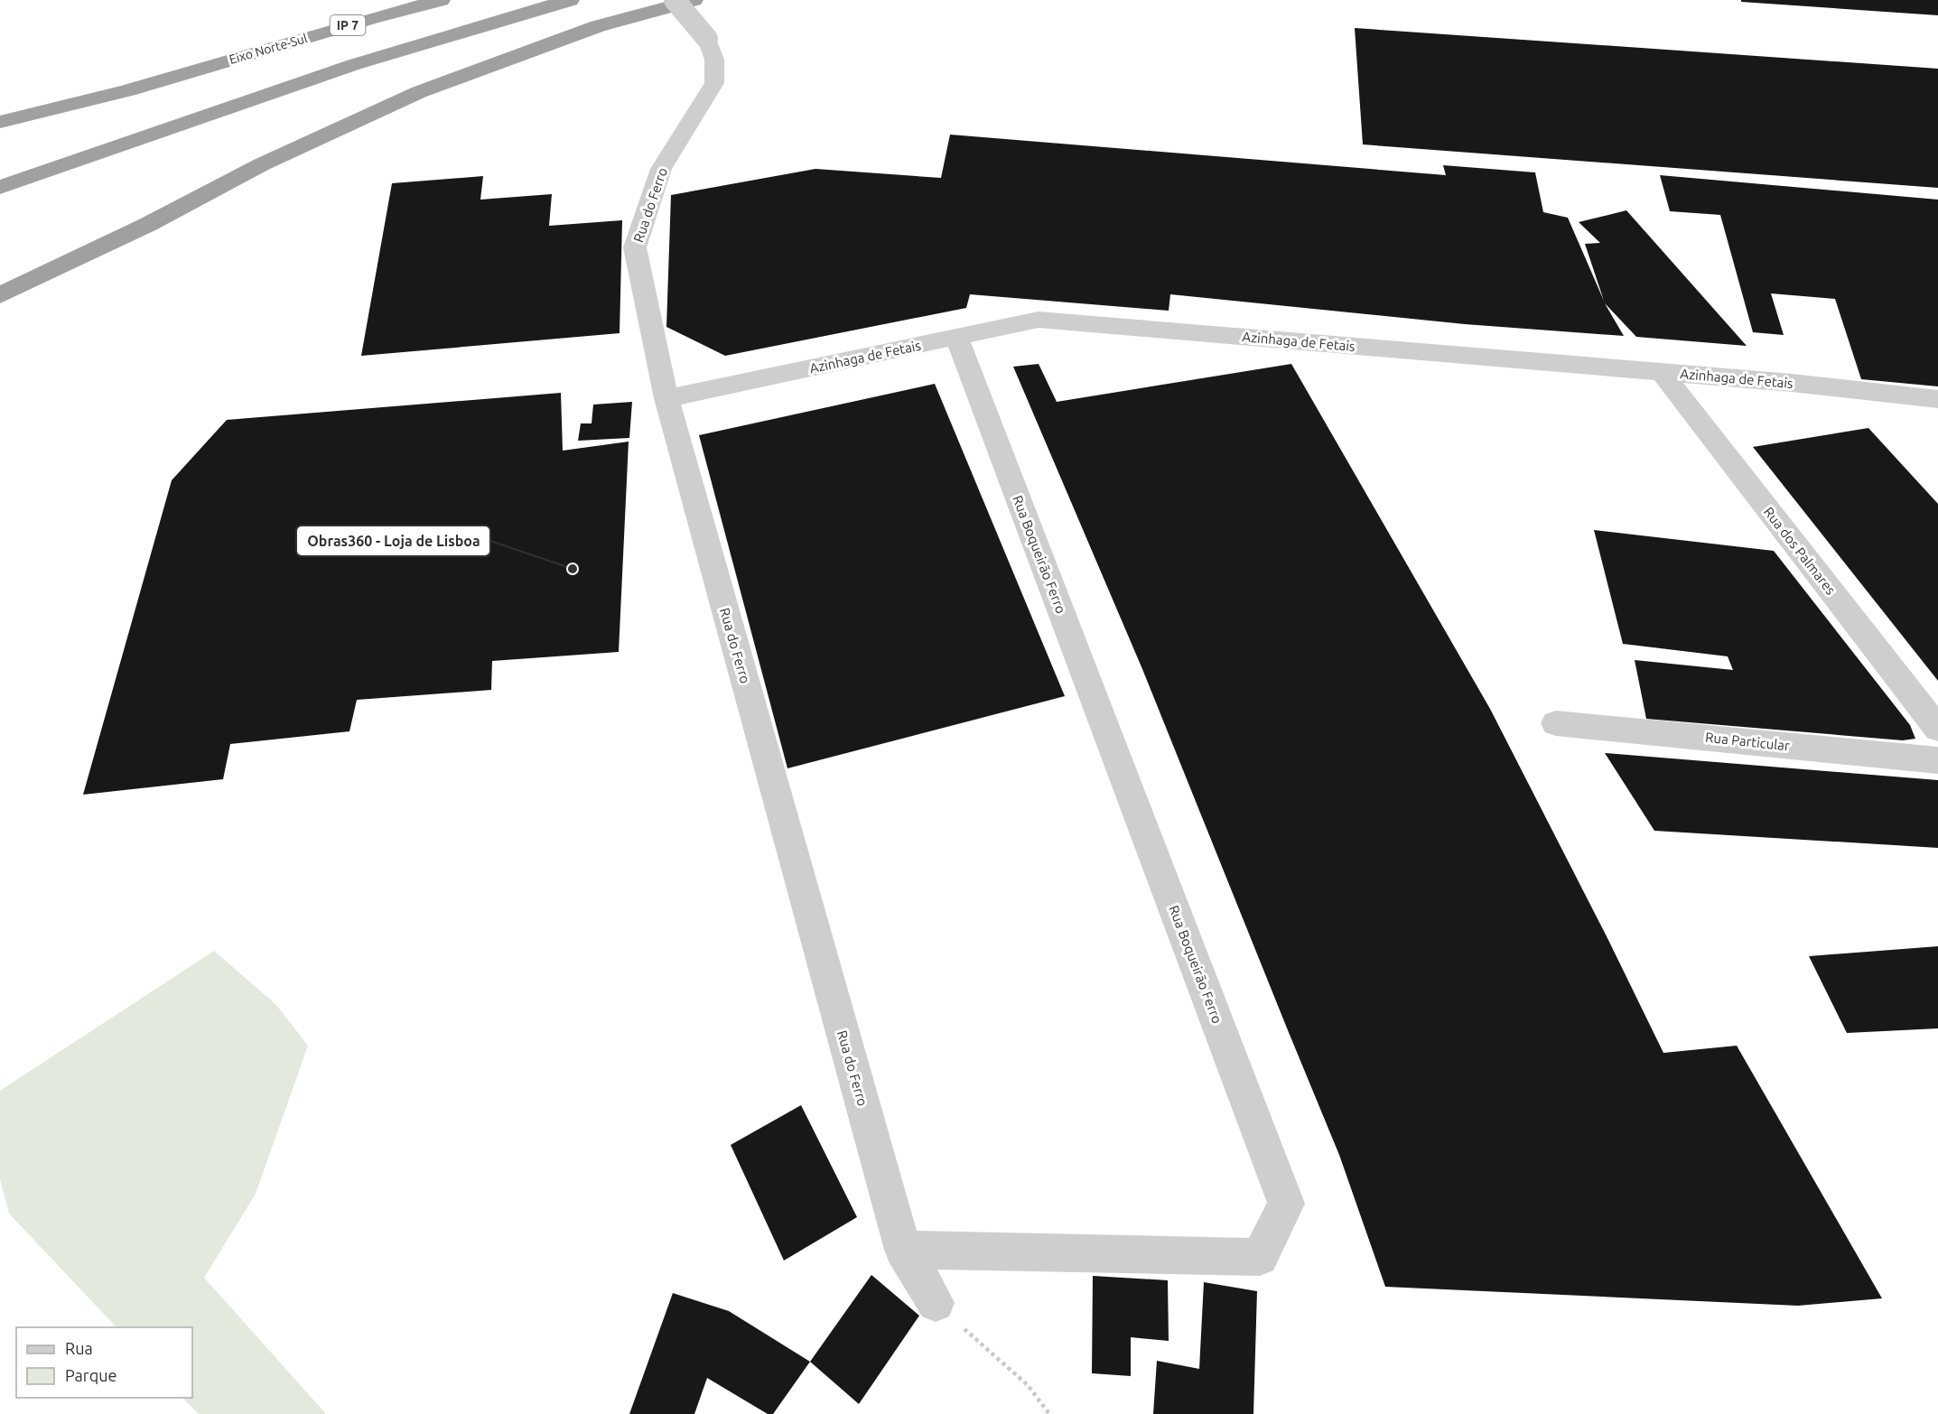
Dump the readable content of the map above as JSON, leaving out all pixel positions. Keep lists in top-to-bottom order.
{
  "streets": {
    "highway": ["IP 7", "Eixo Norte-Sul"],
    "street": [
      "Rua do Ferro",
      "Azinhaga de Fetais",
      "Rua dos Palmares",
      "Rua Boqueirão Ferro",
      "Rua Particular"
    ]
  },
  "crossings": [
    ["Rua do Ferro", "Azinhaga de Fetais"],
    ["Rua do Ferro", "Rua Boqueirão Ferro"],
    ["Azinhaga de Fetais", "Rua dos Palmares"],
    ["Azinhaga de Fetais", "Rua Boqueirão Ferro"]
  ],
  "places": ["Obras360 - Loja de Lisboa"],
  "legend": ["Rua", "Parque"]
}
